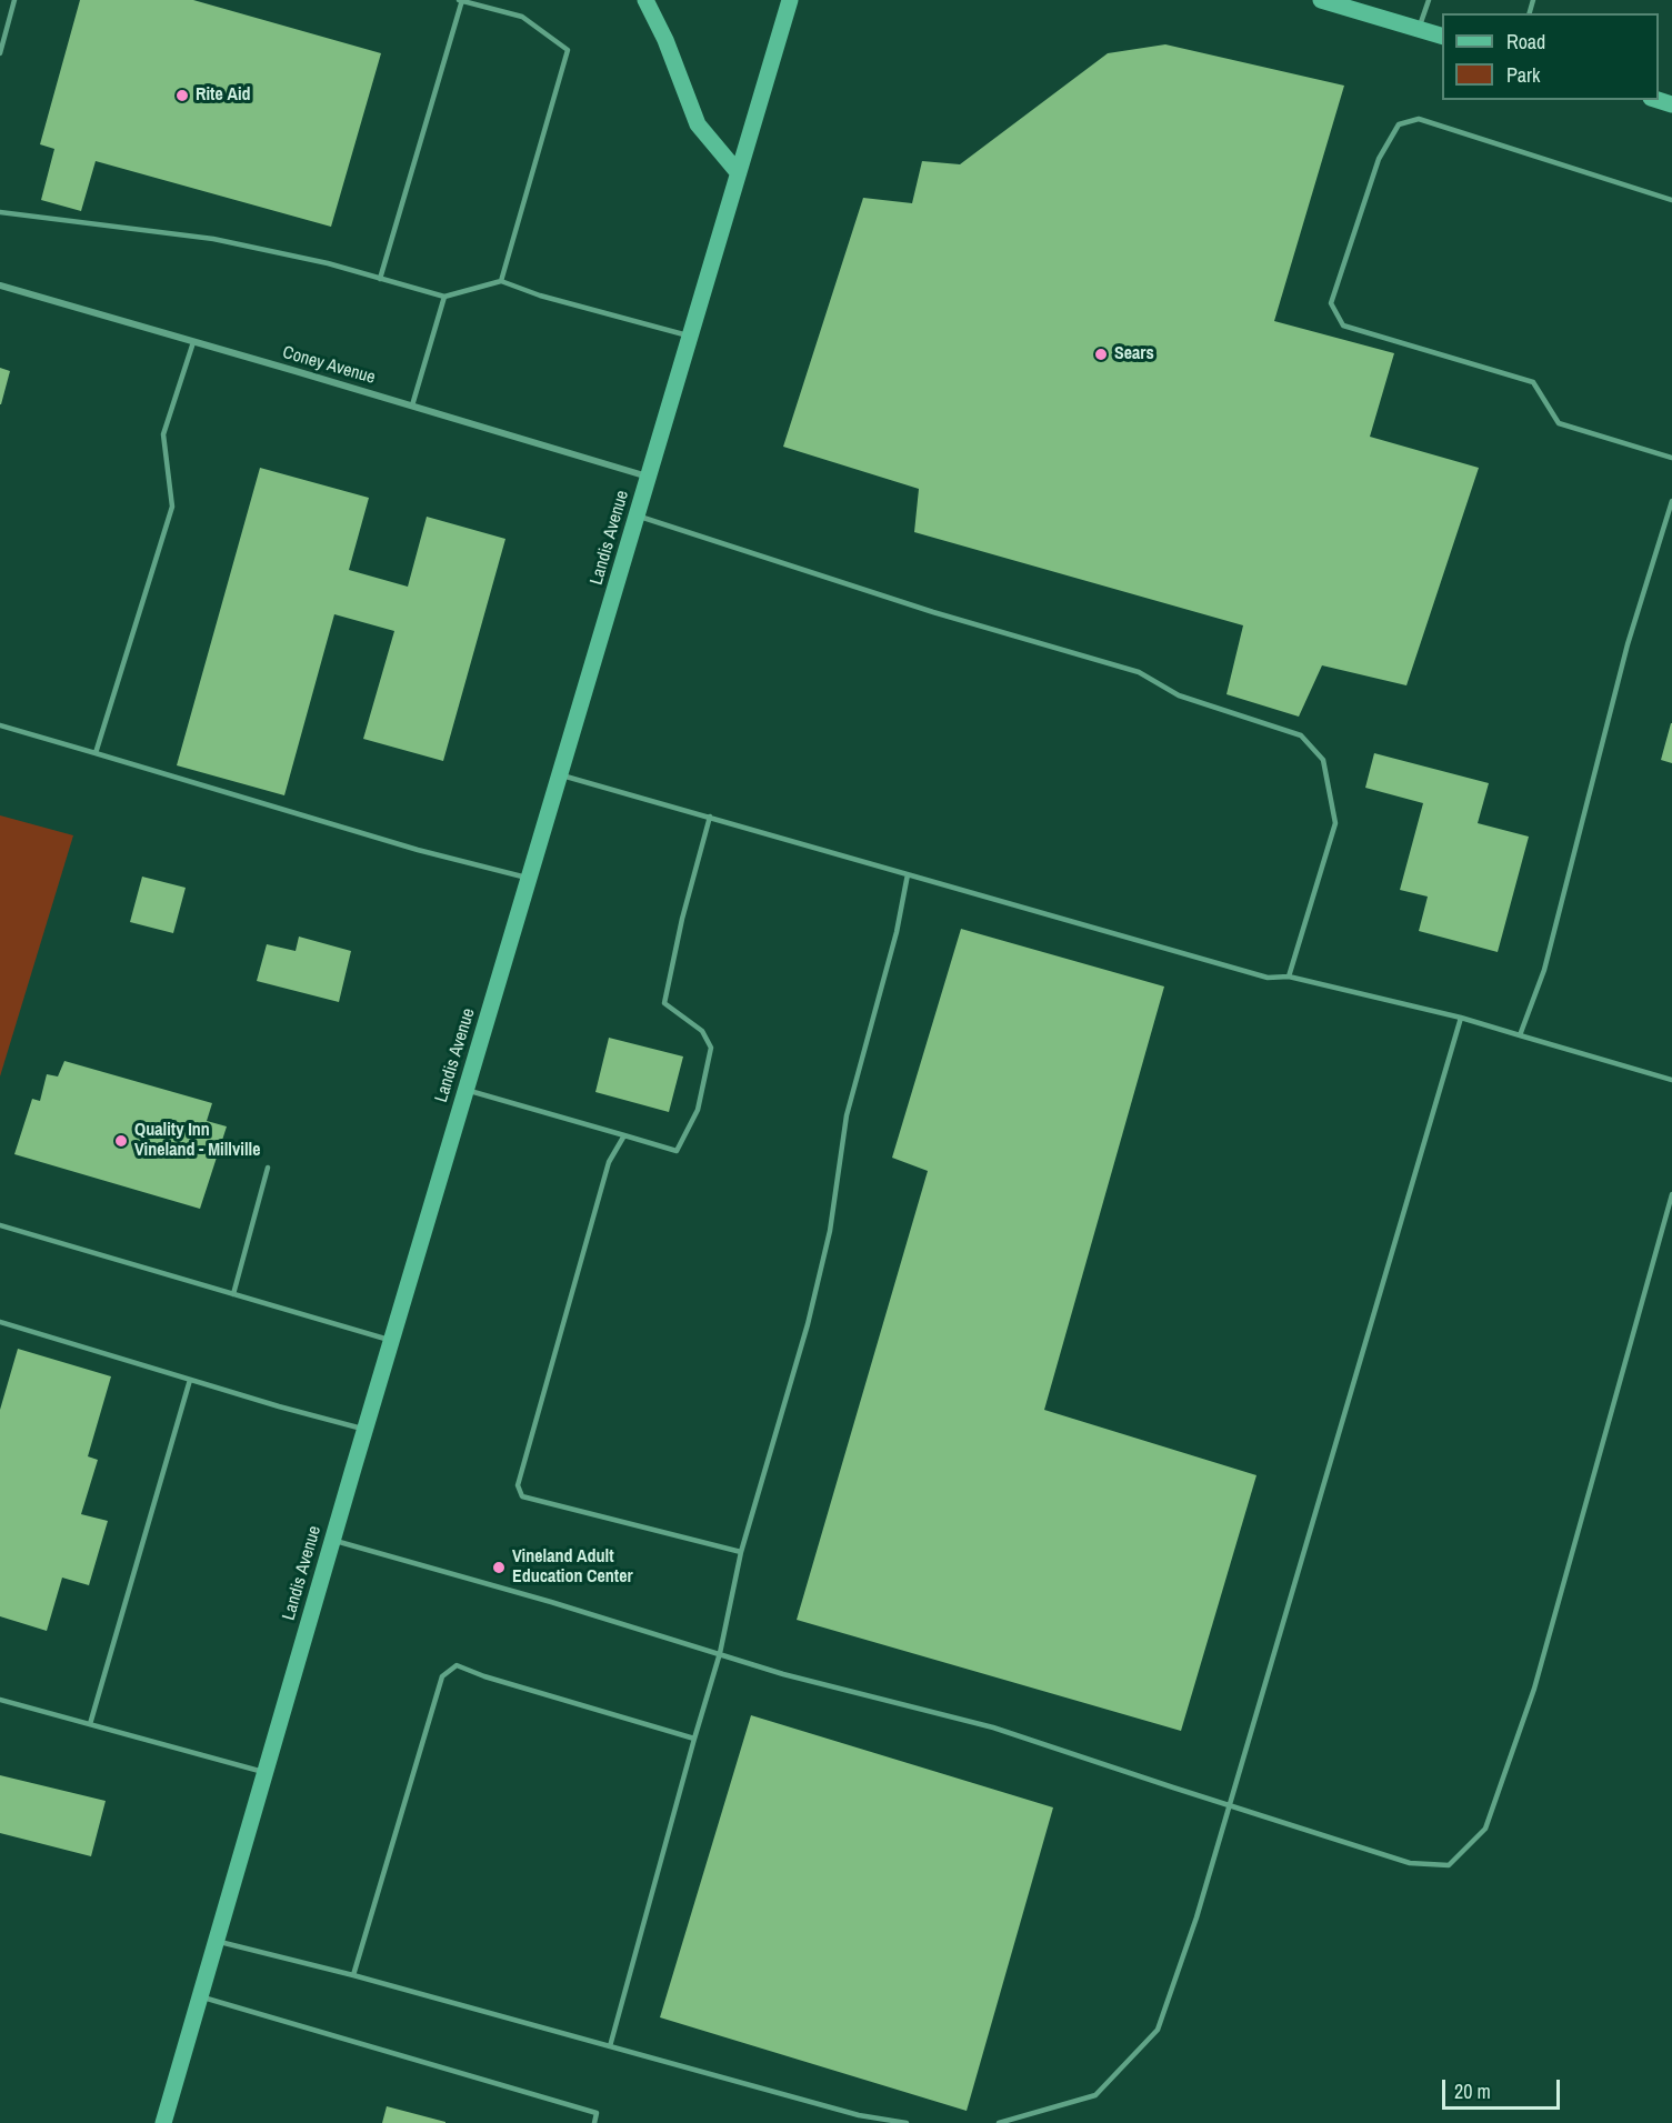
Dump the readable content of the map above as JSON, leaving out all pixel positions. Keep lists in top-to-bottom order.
{
  "streets": {
    "main road": ["Landis Avenue"],
    "street": ["Coney Avenue"]
  },
  "crossings": [
    ["Coney Avenue", "Landis Avenue"]
  ],
  "places": [
    "Rite Aid",
    "Sears",
    "Quality Inn Vineland - Millville",
    "Vineland Adult Education Center"
  ],
  "legend": ["Road", "Park"],
  "scale_bar": "20 m"
}
